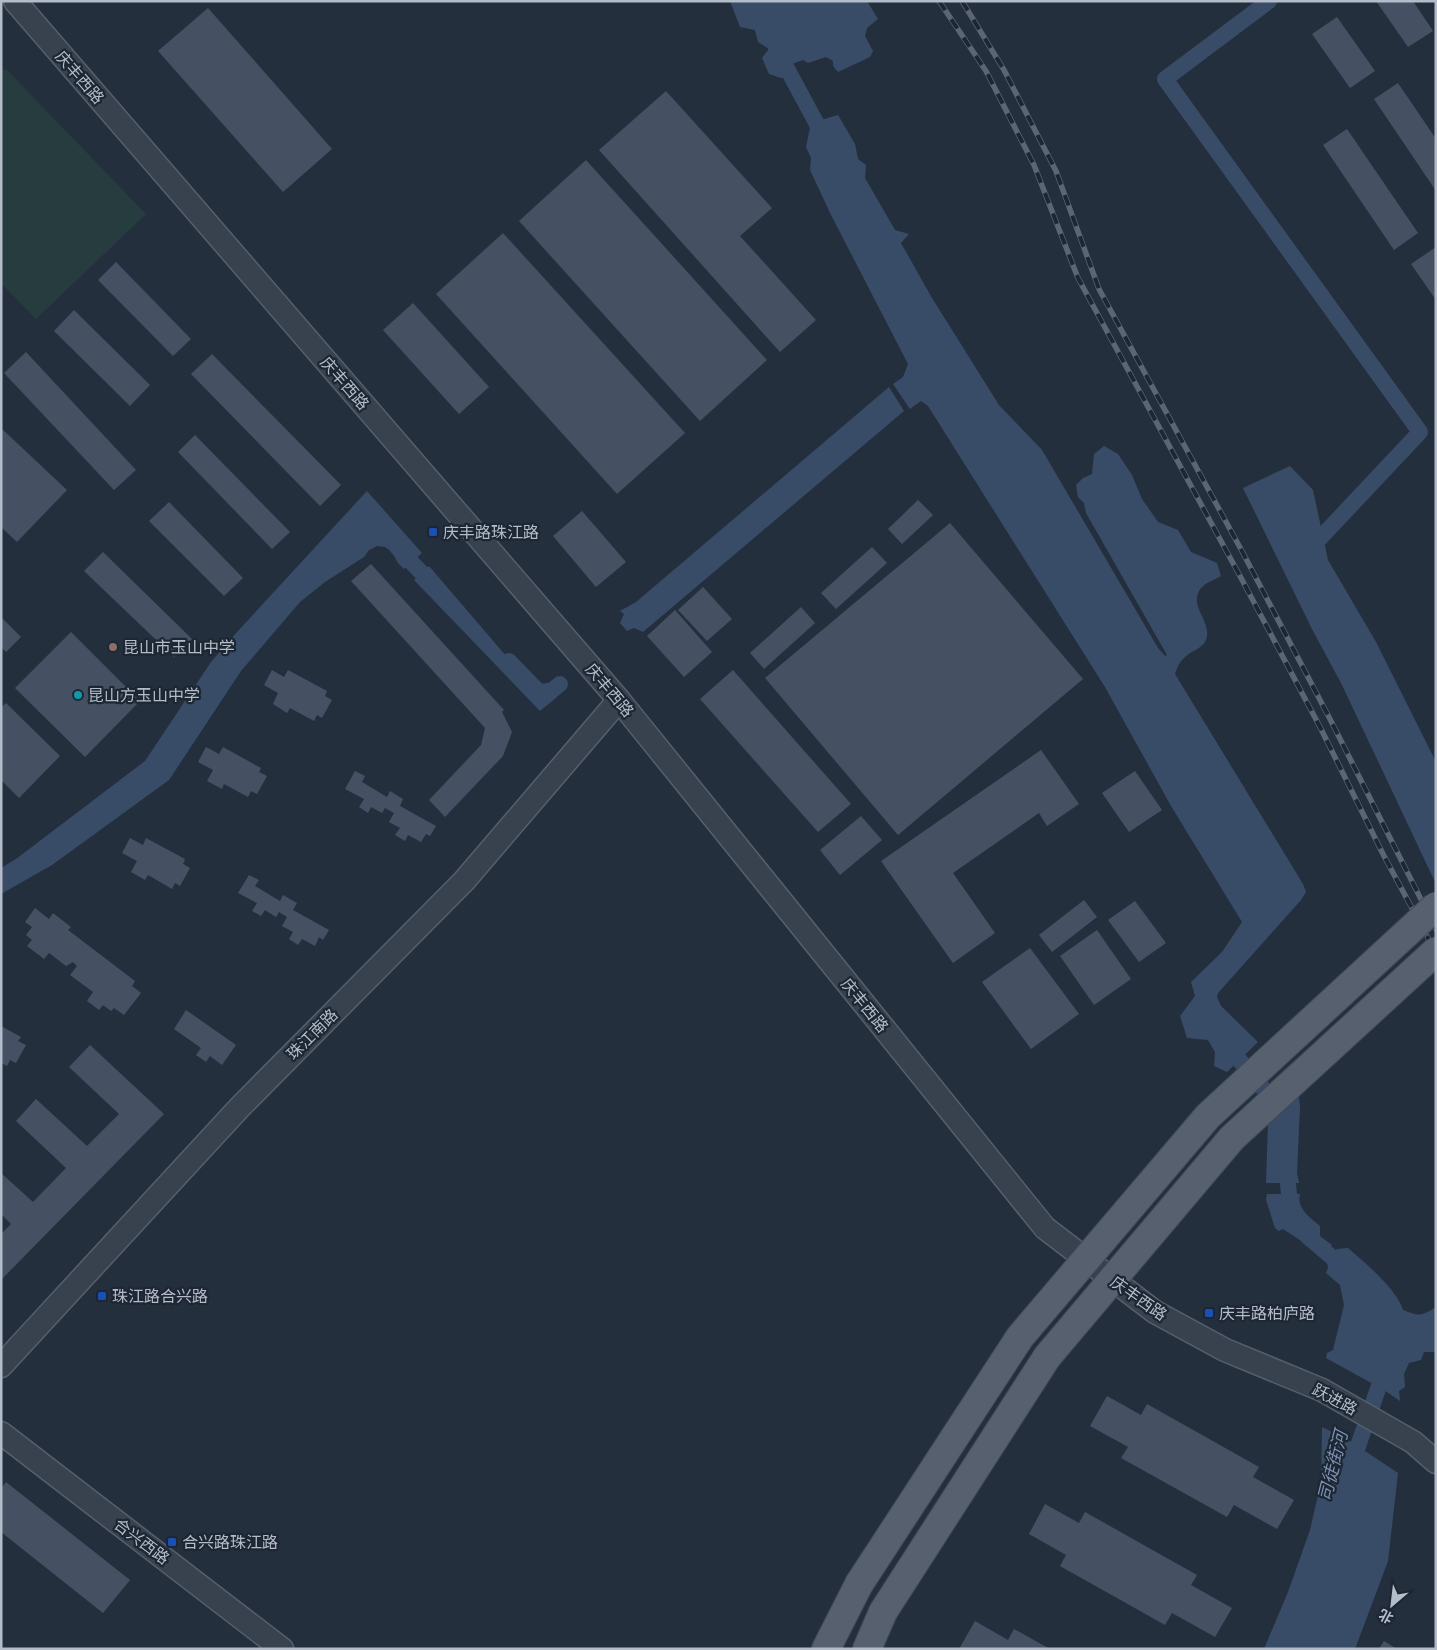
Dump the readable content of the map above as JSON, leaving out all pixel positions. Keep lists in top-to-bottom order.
{
  "streets": {
    "street": [
      "庆丰西路",
      "珠江南路",
      "跃进路",
      "合兴西路"
    ]
  },
  "crossings": [
    ["庆丰西路", "珠江南路"],
    ["庆丰西路", "跃进路"]
  ],
  "water": ["司徒街河"],
  "places": {
    "transit": [
      "庆丰路珠江路",
      "珠江路合兴路",
      "庆丰路柏庐路",
      "合兴路珠江路"
    ],
    "other": ["昆山市玉山中学", "昆山方玉山中学"]
  },
  "north": "bottom left"
}
